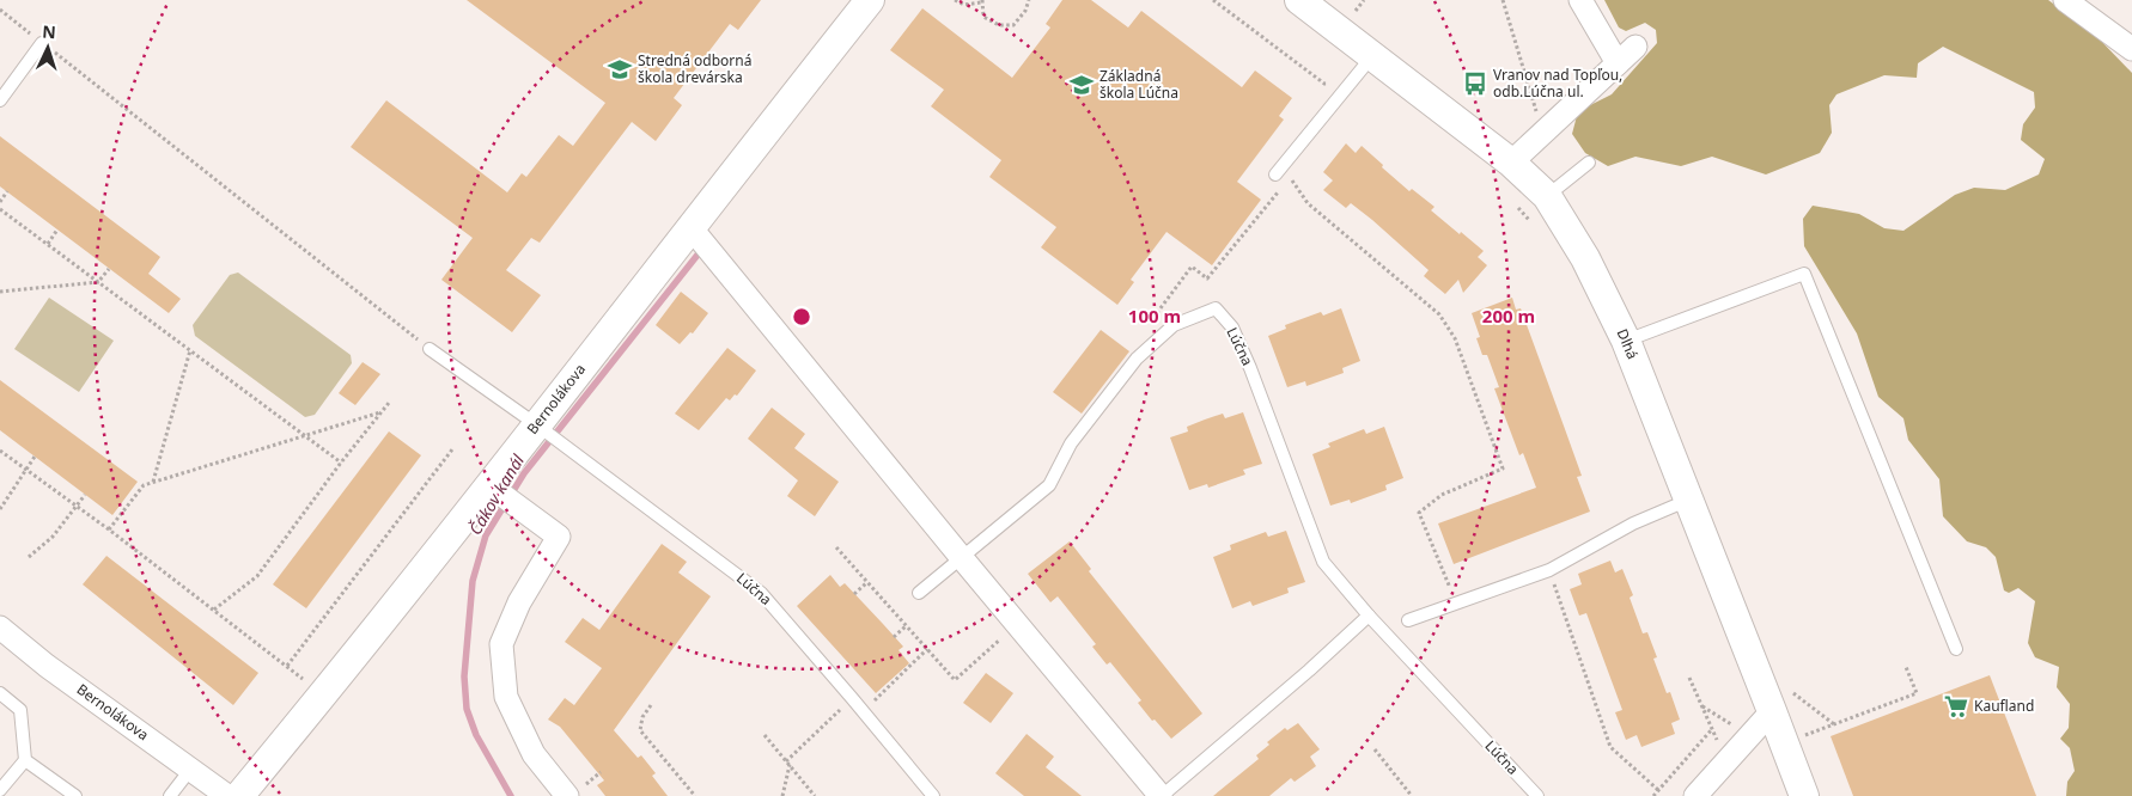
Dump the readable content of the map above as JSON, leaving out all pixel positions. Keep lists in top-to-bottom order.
{
  "streets": {
    "street": ["Dlhá", "Bernolákova"],
    "lane": ["Lúčna"]
  },
  "crossings": [
    ["Lúčna", "Bernolákova"]
  ],
  "water": ["Čákov kanál"],
  "places": {
    "school or university": ["Stredná odborná škola drevárska", "Základná škola Lúčna"],
    "bus stop": ["Vranov nad Topľou, odb.Lúčna ul."],
    "supermarket": ["Kaufland"]
  },
  "north": "top",
  "rings": ["100 m", "200 m"]
}
